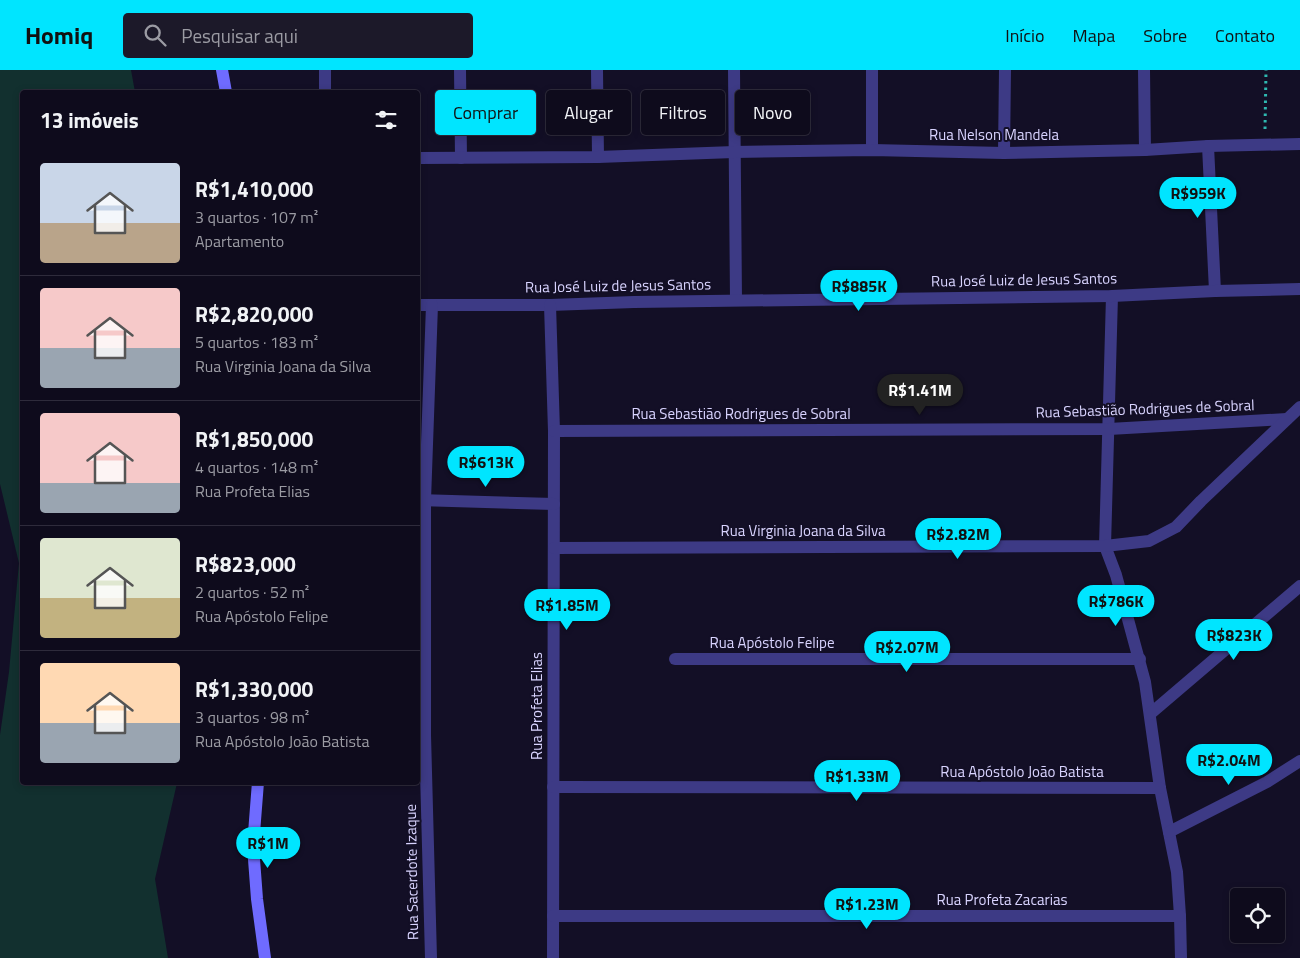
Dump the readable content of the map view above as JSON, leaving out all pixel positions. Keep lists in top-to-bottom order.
{
  "streets": {
    "street": [
      "Rua Nelson Mandela",
      "Rua José Luiz de Jesus Santos",
      "Rua Sebastião Rodrigues de Sobral",
      "Rua Virginia Joana da Silva",
      "Rua Apóstolo Felipe",
      "Rua Profeta Elias",
      "Rua Apóstolo João Batista",
      "Rua Sacerdote Izaque",
      "Rua Profeta Zacarias"
    ]
  },
  "crossings": [
    ["Rua José Luiz de Jesus Santos", "Rua Profeta Elias"],
    ["Rua José Luiz de Jesus Santos", "Rua Sacerdote Izaque"],
    ["Rua Sebastião Rodrigues de Sobral", "Rua Virginia Joana da Silva"],
    ["Rua Sebastião Rodrigues de Sobral", "Rua Profeta Elias"],
    ["Rua Virginia Joana da Silva", "Rua Profeta Elias"],
    ["Rua Profeta Elias", "Rua Apóstolo João Batista"],
    ["Rua Profeta Elias", "Rua Profeta Zacarias"]
  ],
  "page": {
    "header": "Homiq",
    "search": "Pesquisar aqui",
    "nav": [
      "Início",
      "Mapa",
      "Sobre",
      "Contato"
    ],
    "chip": [
      "Comprar",
      "Alugar",
      "Filtros",
      "Novo"
    ],
    "heading": "13 imóveis",
    "list": [
      {
        "name": "R$1,410,000",
        "note": "3 quartos · 107 m² · Apartamento"
      },
      {
        "name": "R$2,820,000",
        "note": "5 quartos · 183 m² · Rua Virginia Joana da Silva"
      },
      {
        "name": "R$1,850,000",
        "note": "4 quartos · 148 m² · Rua Profeta Elias"
      },
      {
        "name": "R$823,000",
        "note": "2 quartos · 52 m² · Rua Apóstolo Felipe"
      },
      {
        "name": "R$1,330,000",
        "note": "3 quartos · 98 m² · Rua Apóstolo João Batista"
      }
    ],
    "price": [
      "R$959K",
      "R$885K",
      "R$1.41M",
      "R$613K",
      "R$2.82M",
      "R$786K",
      "R$1.85M",
      "R$823K",
      "R$2.07M",
      "R$2.04M",
      "R$1.33M",
      "R$1M",
      "R$1.23M"
    ]
  }
}
